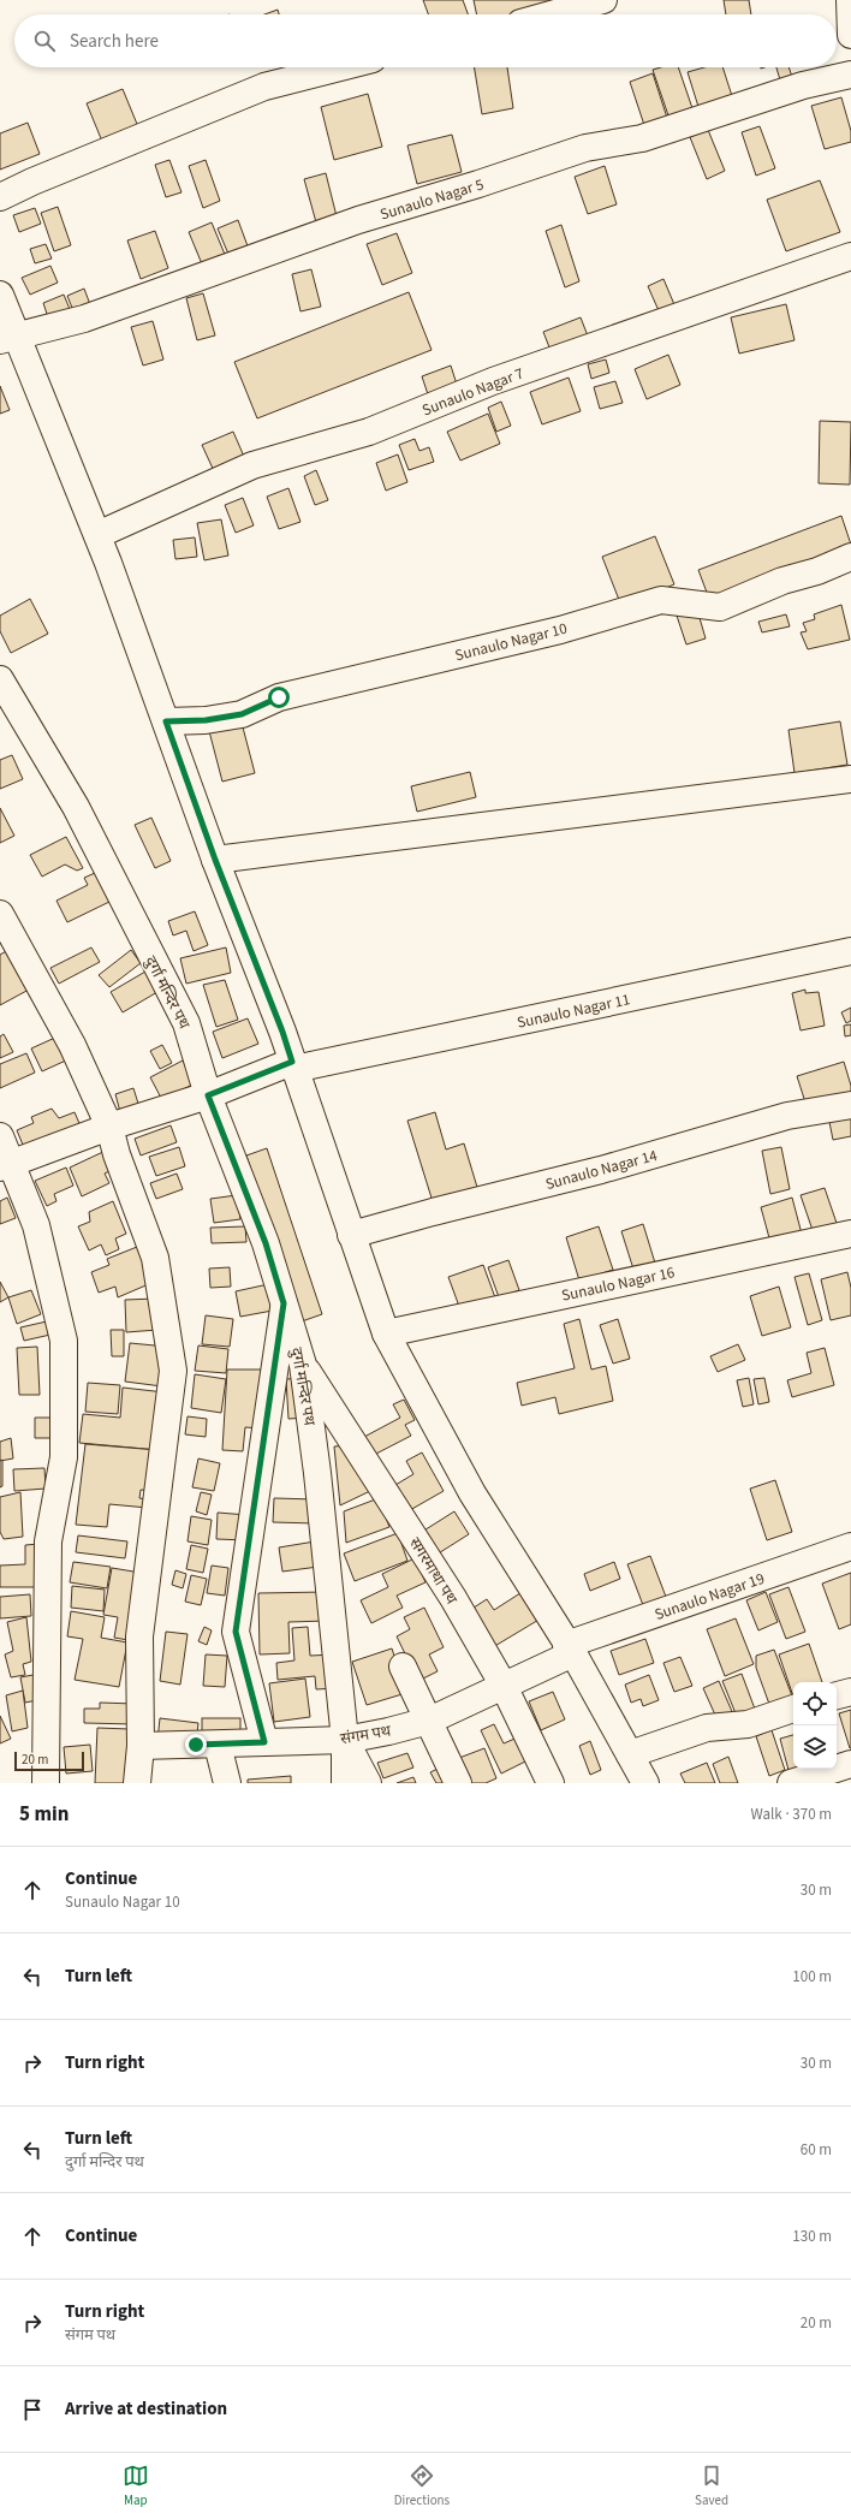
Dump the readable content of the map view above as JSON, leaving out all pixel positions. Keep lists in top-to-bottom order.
{
  "streets": {
    "street": [
      "Sunaulo Nagar 5",
      "Sunaulo Nagar 7",
      "Sunaulo Nagar 10",
      "दुर्गा मन्दिर पथ",
      "Sunaulo Nagar 11",
      "Sunaulo Nagar 14",
      "Sunaulo Nagar 16",
      "सगरमाथा पथ",
      "Sunaulo Nagar 19",
      "संगम पथ"
    ]
  },
  "crossings": [
    ["दुर्गा मन्दिर पथ", "Sunaulo Nagar 11"],
    ["दुर्गा मन्दिर पथ", "सगरमाथा पथ"],
    ["दुर्गा मन्दिर पथ", "संगम पथ"],
    ["सगरमाथा पथ", "संगम पथ"],
    ["Sunaulo Nagar 19", "संगम पथ"]
  ],
  "scale_bar": "20 m",
  "page": {
    "search": "Search here",
    "scale": "20 m",
    "heading": ["5 min", "Walk · 370 m"],
    "list": [
      ["Continue", "Sunaulo Nagar 10", "30 m"],
      ["Turn left", "100 m"],
      ["Turn right", "30 m"],
      ["Turn left", "दुर्गा मन्दिर पथ", "60 m"],
      ["Continue", "130 m"],
      ["Turn right", "संगम पथ", "20 m"],
      "Arrive at destination"
    ],
    "nav": ["Map", "Directions", "Saved"]
  }
}
